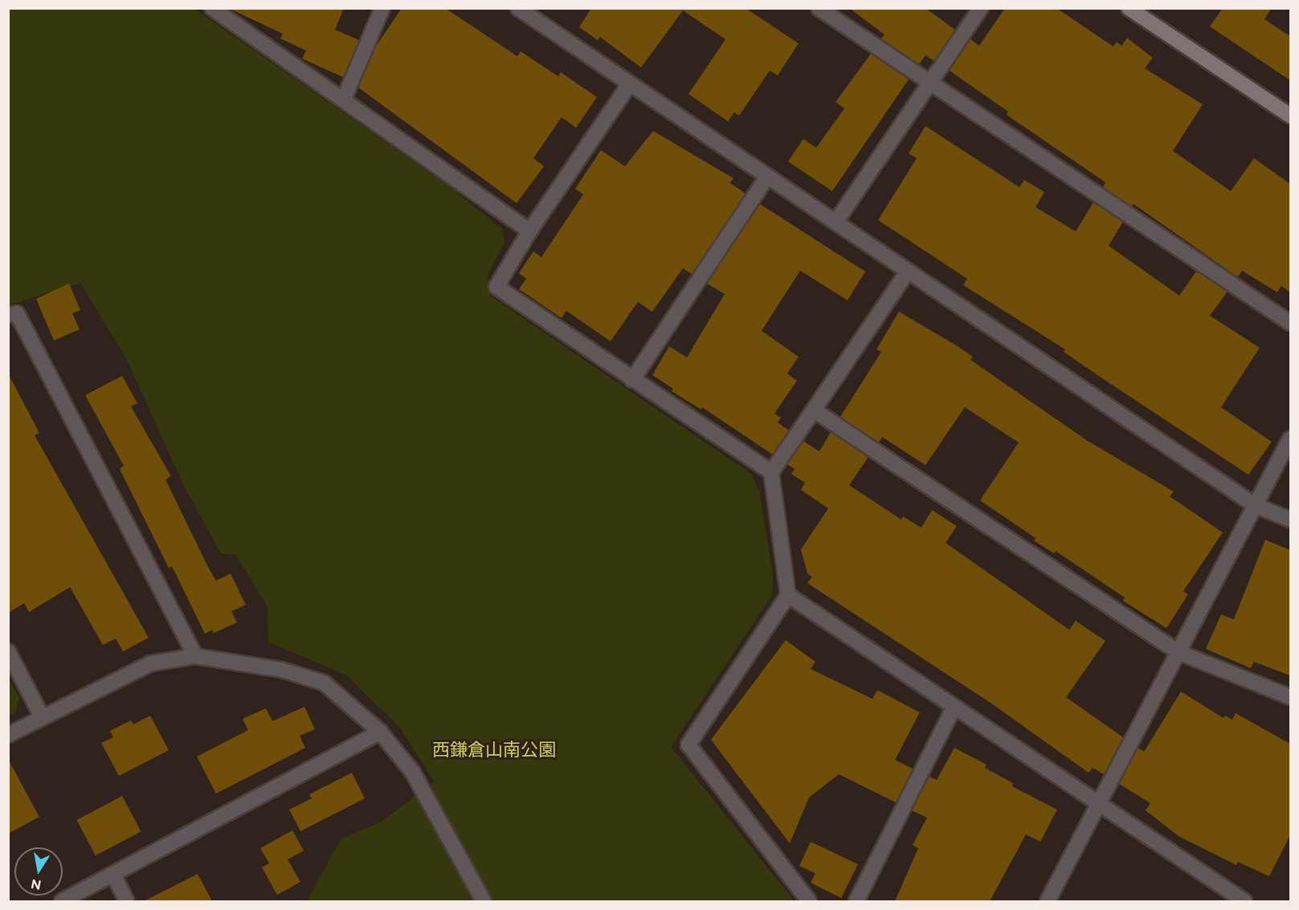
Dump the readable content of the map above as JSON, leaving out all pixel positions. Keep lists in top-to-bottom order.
{
  "parks": ["西鎌倉山南公園"],
  "north": "bottom"
}
